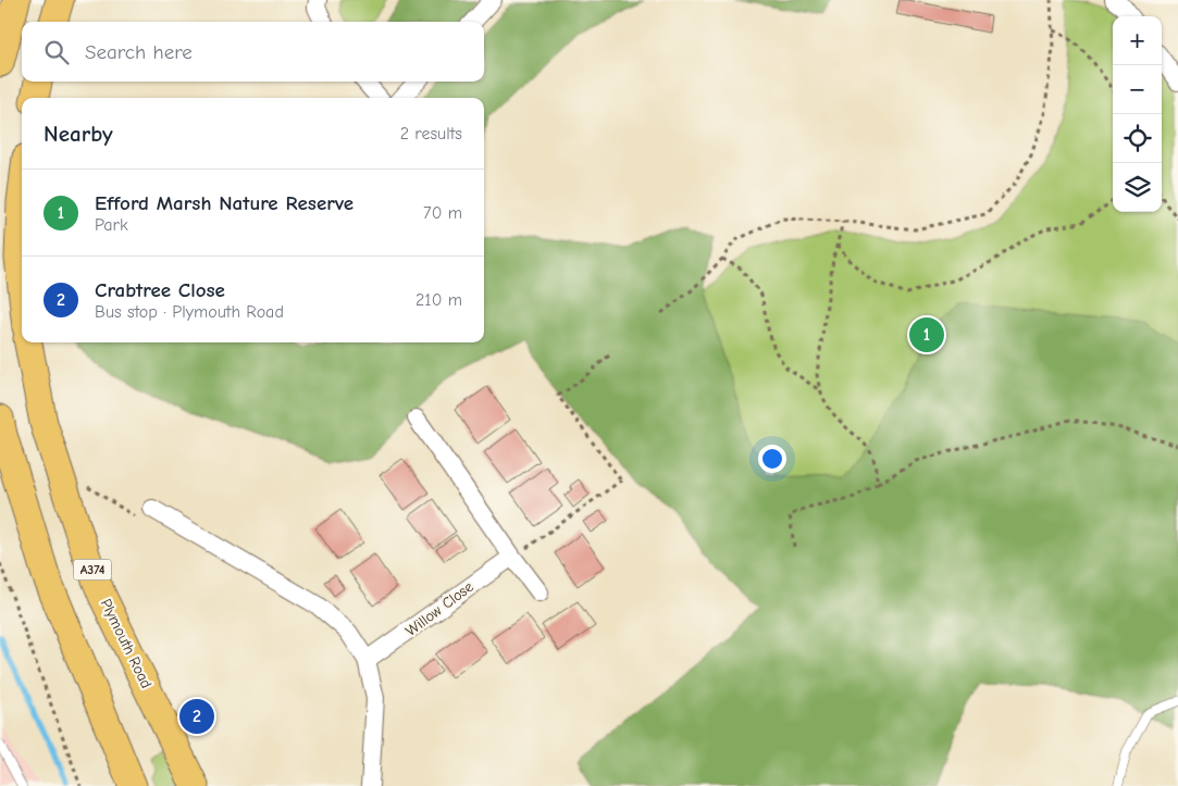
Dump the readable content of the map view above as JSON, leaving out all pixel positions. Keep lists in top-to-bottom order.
{
  "streets": {
    "main road": ["A374", "Plymouth Road"],
    "street": ["Willow Close"]
  },
  "page": {
    "map_buttons": ["+", "−"],
    "search": "Search here",
    "heading": ["Nearby", "2 results"],
    "list": [
      {
        "mark": "1",
        "name": "Efford Marsh Nature Reserve",
        "note": "Park",
        "value": "70 m"
      },
      {
        "mark": "2",
        "name": "Crabtree Close",
        "note": "Bus stop · Plymouth Road",
        "value": "210 m"
      }
    ],
    "pins": ["1", "2"]
  }
}
